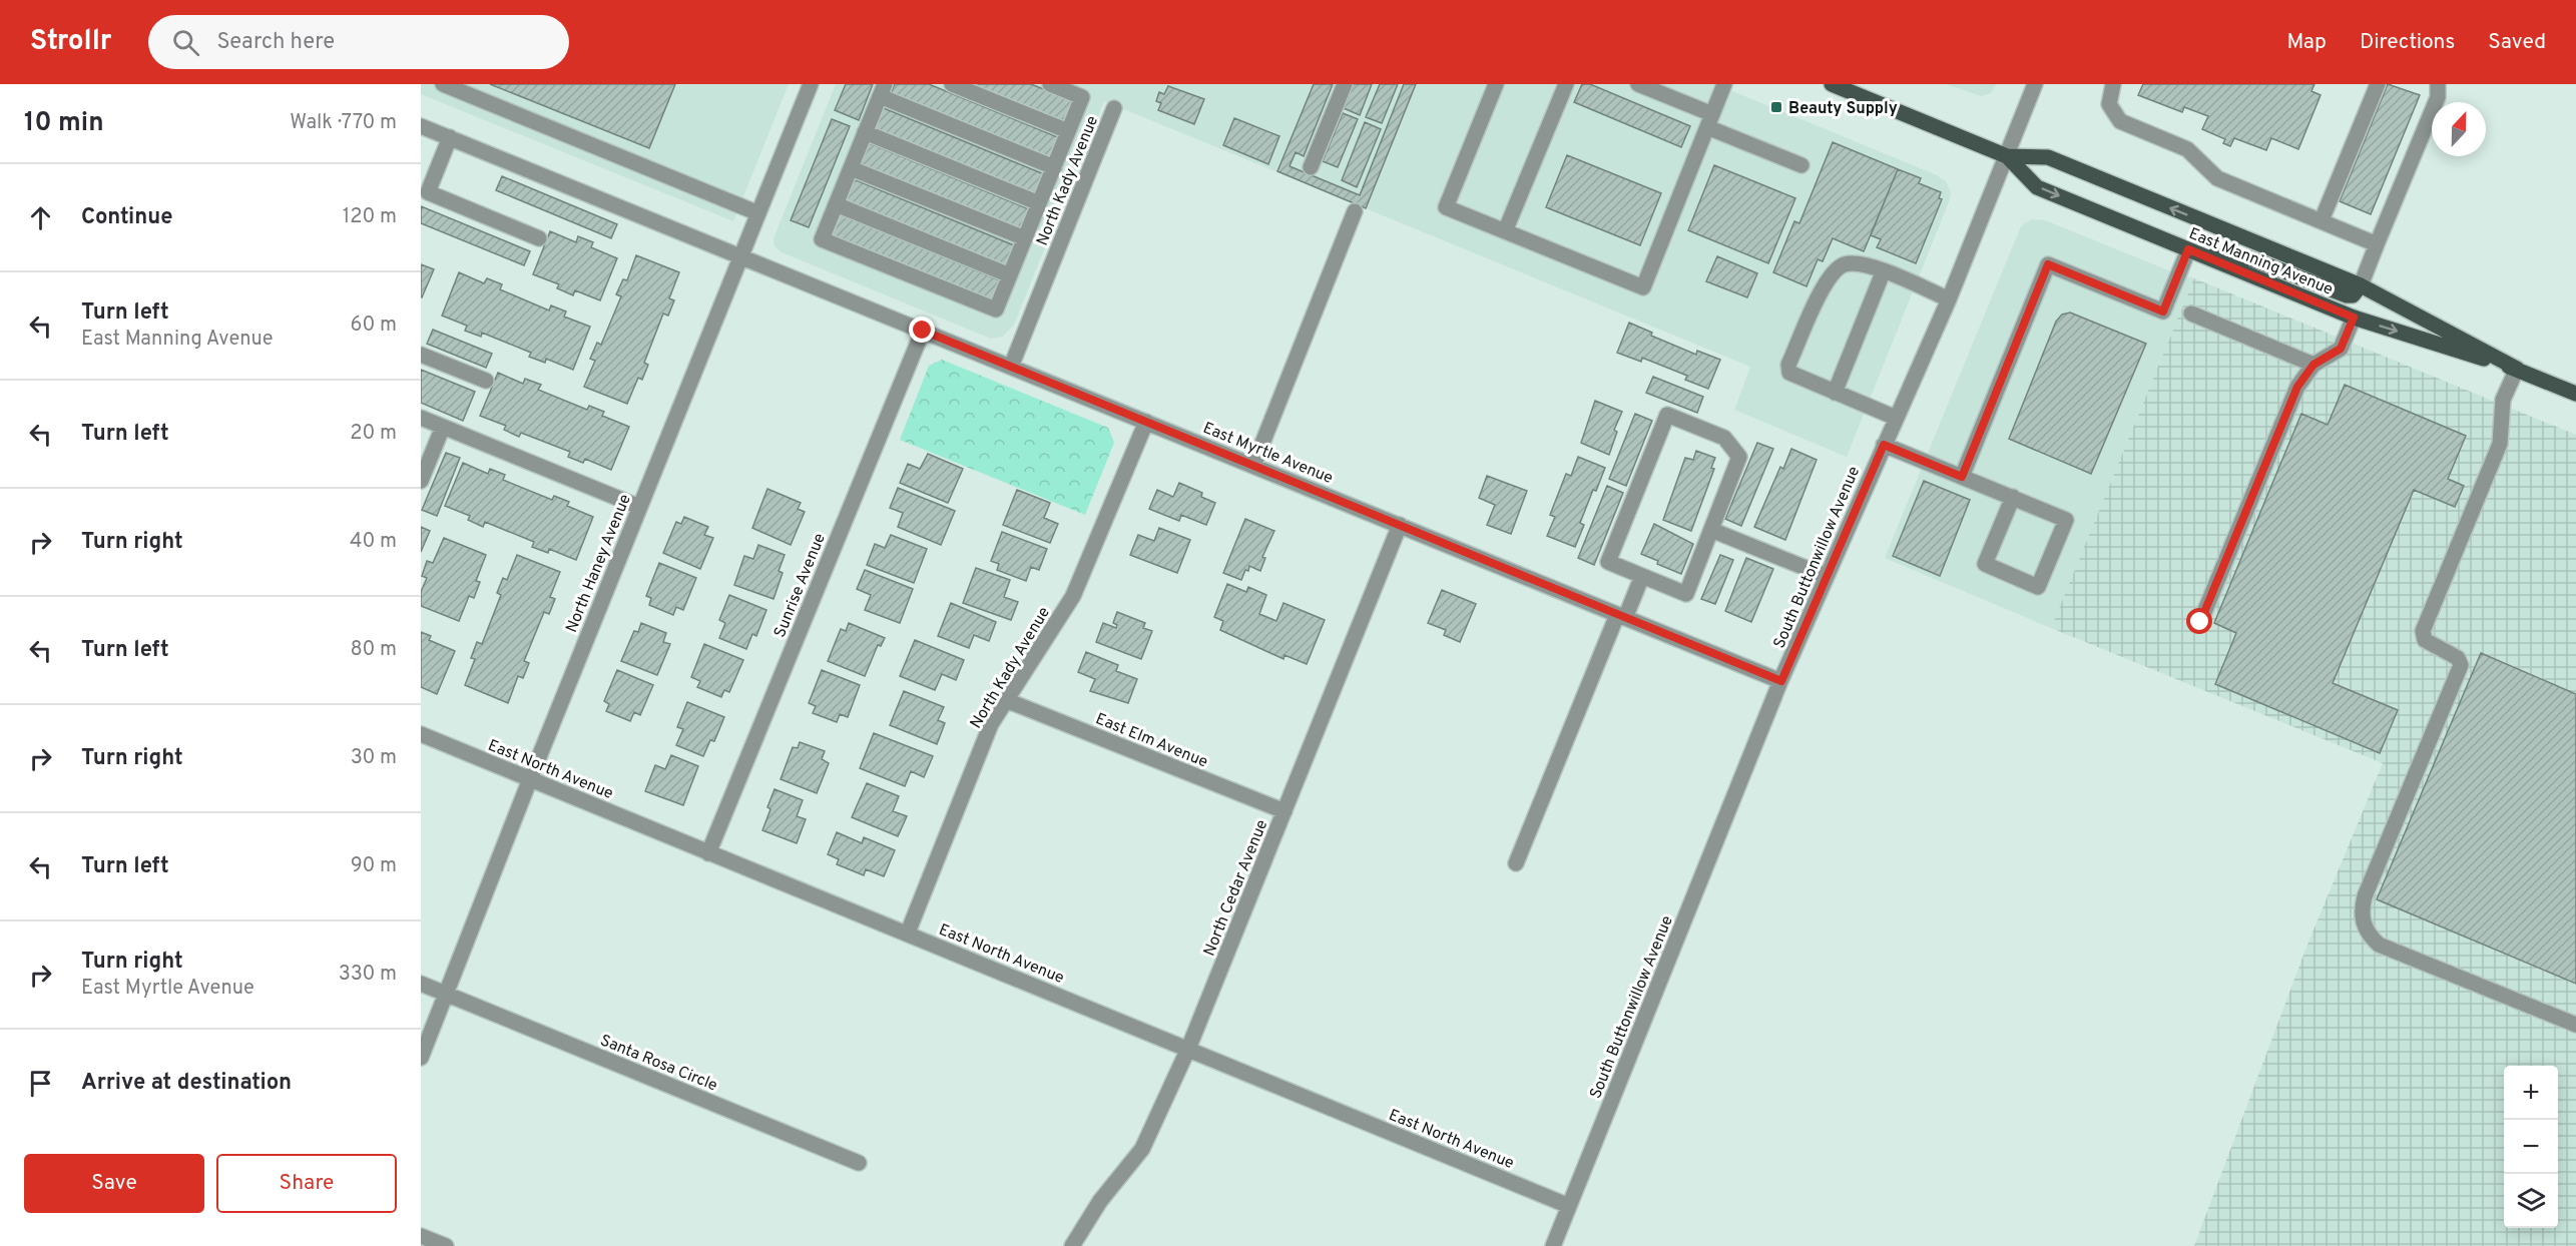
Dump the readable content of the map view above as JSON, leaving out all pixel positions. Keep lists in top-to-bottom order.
{
  "streets": {
    "main road": ["East Manning Avenue"],
    "street": [
      "North Kady Avenue",
      "East Myrtle Avenue",
      "South Buttonwillow Avenue",
      "North Haney Avenue",
      "Sunrise Avenue",
      "East Elm Avenue",
      "East North Avenue",
      "North Cedar Avenue",
      "Santa Rosa Circle"
    ]
  },
  "crossings": [
    ["North Kady Avenue", "East Myrtle Avenue"],
    ["North Kady Avenue", "East Elm Avenue"],
    ["North Kady Avenue", "East North Avenue"],
    ["East Manning Avenue", "South Buttonwillow Avenue"],
    ["East Myrtle Avenue", "South Buttonwillow Avenue"],
    ["East Myrtle Avenue", "North Haney Avenue"],
    ["East Myrtle Avenue", "Sunrise Avenue"],
    ["East Myrtle Avenue", "North Cedar Avenue"],
    ["South Buttonwillow Avenue", "East North Avenue"],
    ["North Haney Avenue", "East North Avenue"],
    ["North Haney Avenue", "Santa Rosa Circle"],
    ["Sunrise Avenue", "East North Avenue"],
    ["East Elm Avenue", "North Cedar Avenue"],
    ["East North Avenue", "North Cedar Avenue"]
  ],
  "places": {
    "transit": ["Beauty Supply"]
  },
  "north": "top",
  "page": {
    "header": "Strollr",
    "search": "Search here",
    "nav": ["Map", "Directions", "Saved"],
    "heading": ["10 min", "Walk · 770 m"],
    "list": [
      ["Continue", "120 m"],
      ["Turn left", "East Manning Avenue", "60 m"],
      ["Turn left", "20 m"],
      ["Turn right", "40 m"],
      ["Turn left", "80 m"],
      ["Turn right", "30 m"],
      ["Turn left", "90 m"],
      ["Turn right", "East Myrtle Avenue", "330 m"],
      "Arrive at destination"
    ],
    "map_buttons": ["+", "−"],
    "buttons": ["Save", "Share"]
  }
}
